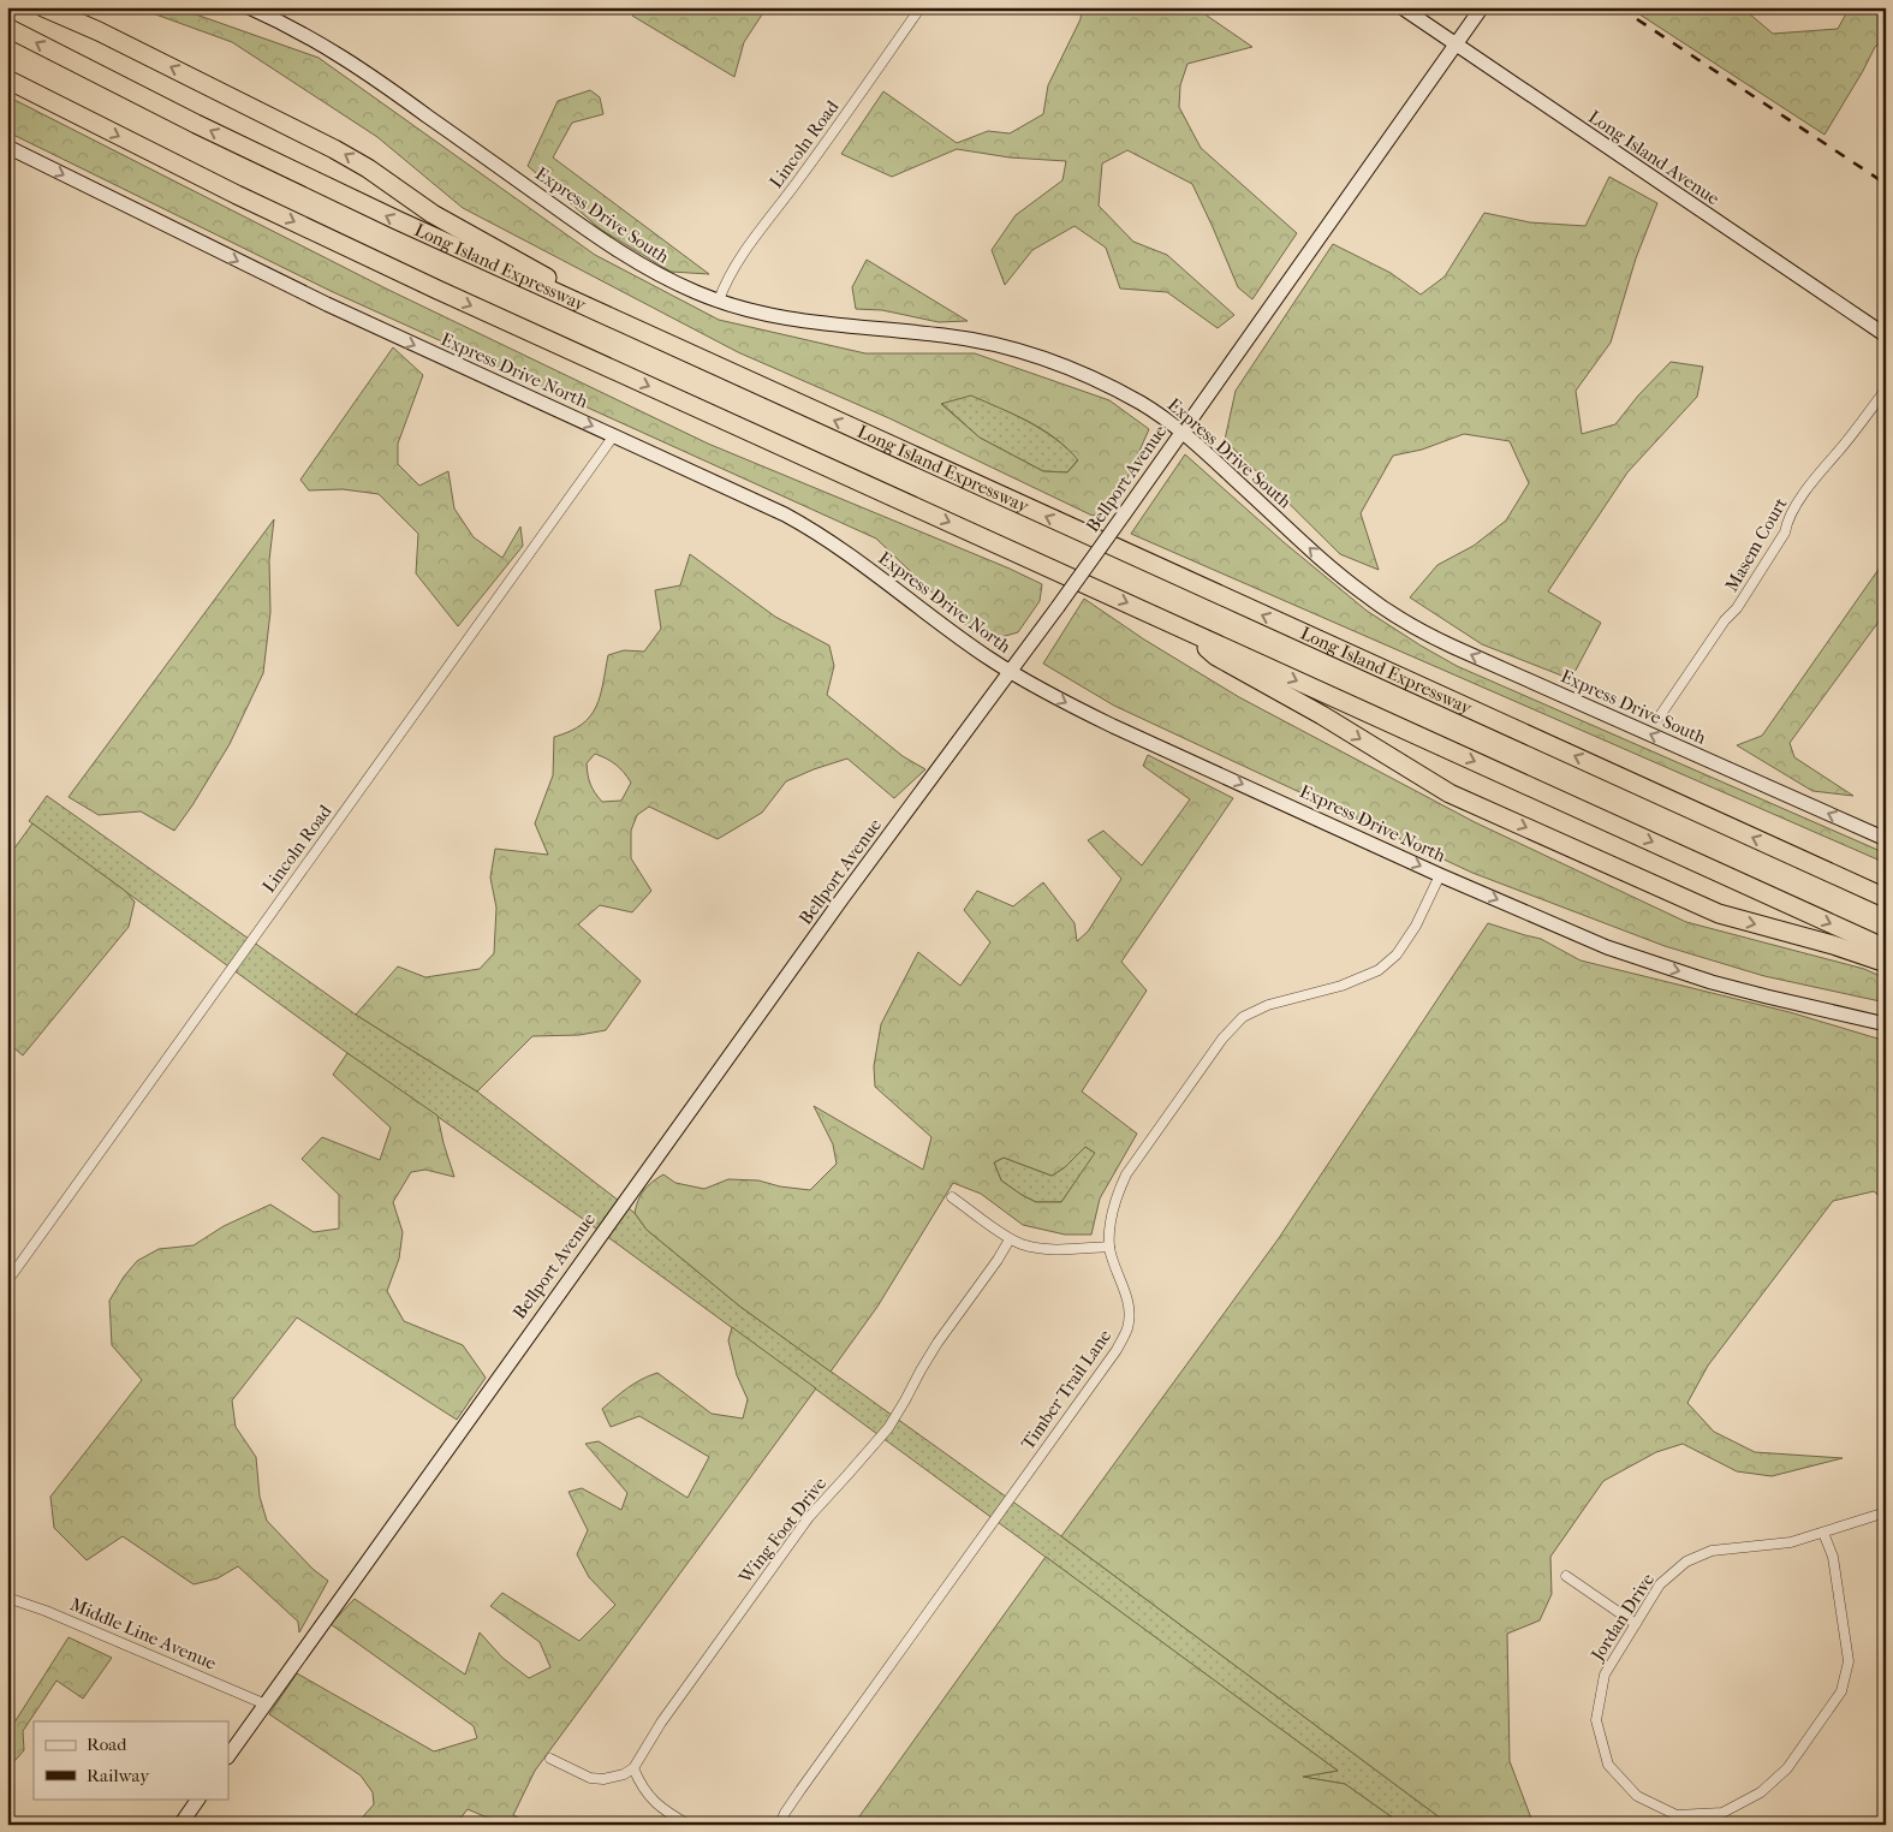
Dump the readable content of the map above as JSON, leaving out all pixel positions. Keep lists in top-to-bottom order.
{
  "streets": {
    "highway": ["Long Island Expressway"],
    "main road": [
      "Long Island Avenue",
      "Express Drive South",
      "Express Drive North",
      "Bellport Avenue"
    ],
    "street": [
      "Lincoln Road",
      "Masem Court",
      "Timber Trail Lane",
      "Wing Foot Drive",
      "Jordan Drive",
      "Middle Line Avenue"
    ]
  },
  "crossings": [
    ["Lincoln Road", "Express Drive South"],
    ["Lincoln Road", "Express Drive North"],
    ["Long Island Avenue", "Bellport Avenue"],
    ["Express Drive South", "Bellport Avenue"],
    ["Express Drive North", "Bellport Avenue"],
    ["Express Drive North", "Timber Trail Lane"],
    ["Bellport Avenue", "Middle Line Avenue"]
  ],
  "one_way": ["Express Drive South", "Express Drive North"],
  "legend": ["Road", "Railway"]
}
